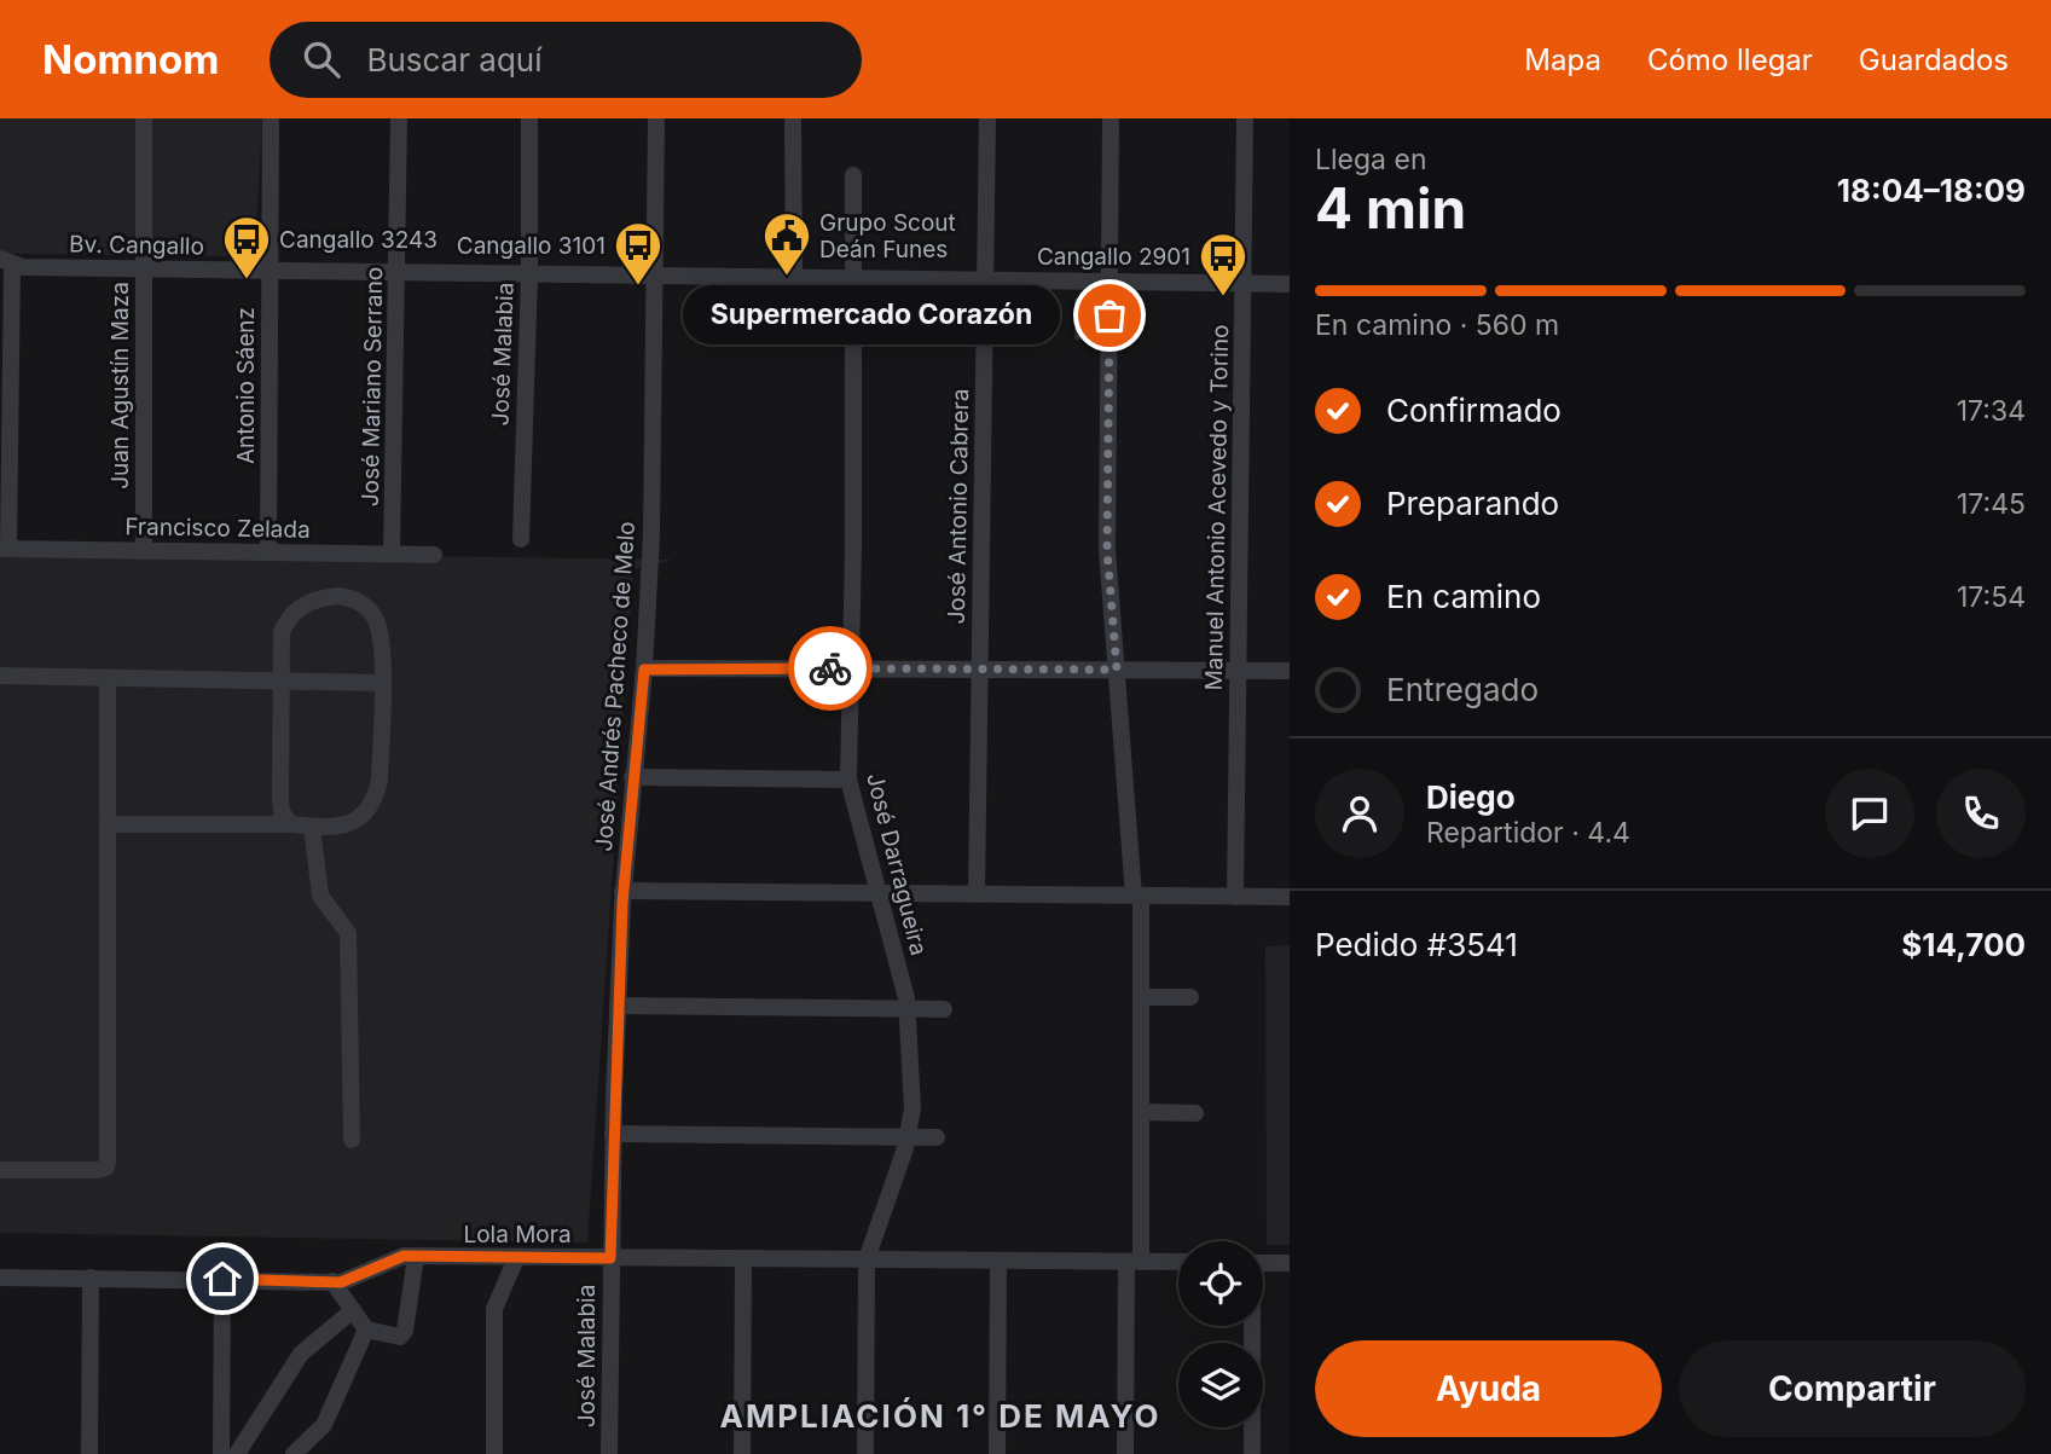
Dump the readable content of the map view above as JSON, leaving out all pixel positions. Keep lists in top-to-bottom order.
{
  "streets": {
    "street": [
      "Bv. Cangallo",
      "José Malabia",
      "Juan Agustín Maza",
      "Antonio Sáenz",
      "José Mariano Serrano",
      "José Antonio Cabrera",
      "Manuel Antonio Acevedo y Torino",
      "Francisco Zelada",
      "José Andrés Pacheco de Melo",
      "José Darragueira",
      "Lola Mora"
    ]
  },
  "crossings": [
    ["Bv. Cangallo", "José Malabia"],
    ["Bv. Cangallo", "Juan Agustín Maza"],
    ["Bv. Cangallo", "Antonio Sáenz"],
    ["Bv. Cangallo", "José Mariano Serrano"],
    ["Bv. Cangallo", "José Antonio Cabrera"],
    ["Bv. Cangallo", "Manuel Antonio Acevedo y Torino"],
    ["Bv. Cangallo", "José Andrés Pacheco de Melo"],
    ["Bv. Cangallo", "José Darragueira"],
    ["José Malabia", "José Andrés Pacheco de Melo"],
    ["José Malabia", "Lola Mora"],
    ["Juan Agustín Maza", "Francisco Zelada"],
    ["Antonio Sáenz", "Francisco Zelada"],
    ["José Mariano Serrano", "Francisco Zelada"],
    ["José Andrés Pacheco de Melo", "Lola Mora"],
    ["José Darragueira", "Lola Mora"]
  ],
  "districts": ["AMPLIACIÓN 1° DE MAYO"],
  "places": {
    "public building": ["Grupo Scout Deán Funes"],
    "bus stop": ["Cangallo 3243", "Cangallo 3101", "Cangallo 2901"],
    "other": ["Supermercado Corazón"]
  },
  "page": {
    "header": "Nomnom",
    "search": "Buscar aquí",
    "nav": ["Mapa", "Cómo llegar", "Guardados"],
    "heading": ["4 min", "Llega en", "18:04–18:09"],
    "panel": [
      "Diego",
      "Repartidor · 4.4",
      "Pedido #3541",
      "$14,700"
    ],
    "bar": "En camino · 560 m",
    "bubble": "Supermercado Corazón",
    "list": [
      ["Confirmado", "17:34"],
      ["Preparando", "17:45"],
      ["En camino", "17:54"],
      "Entregado"
    ],
    "buttons": ["Ayuda", "Compartir"]
  }
}
